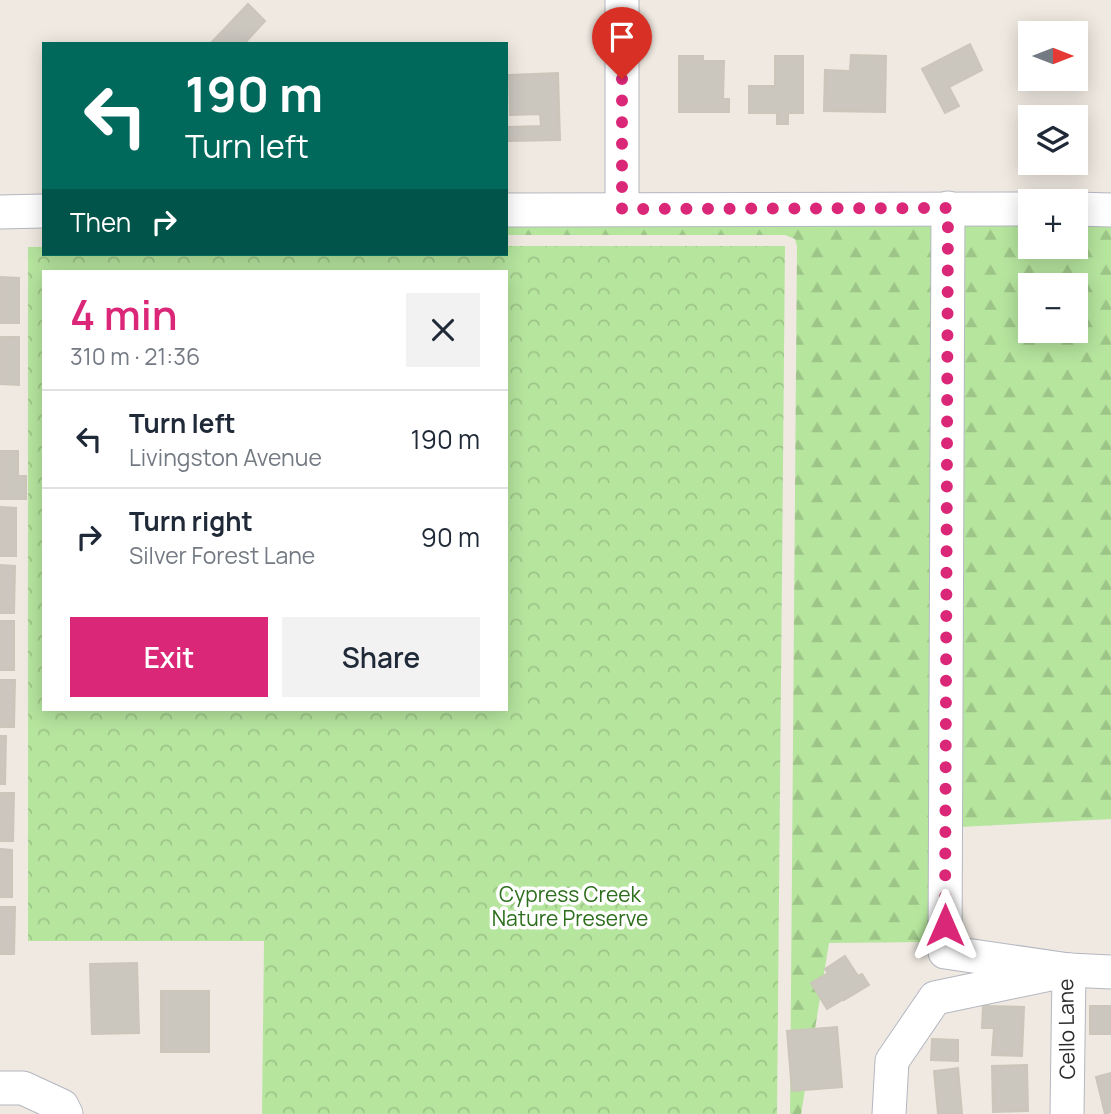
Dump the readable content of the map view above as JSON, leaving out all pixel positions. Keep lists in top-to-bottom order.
{
  "streets": {
    "street": ["Cello Lane"]
  },
  "parks": ["Cypress Creek Nature Preserve"],
  "north": "right",
  "page": {
    "map_buttons": ["+", "−"],
    "turn": ["190 m", "Turn left"],
    "then": "Then",
    "heading": ["4 min", "310 m · 21:36"],
    "list": [
      {
        "name": "Turn left",
        "note": "Livingston Avenue",
        "value": "190 m"
      },
      {
        "name": "Turn right",
        "note": "Silver Forest Lane",
        "value": "90 m"
      }
    ],
    "buttons": ["Exit", "Share"]
  }
}
